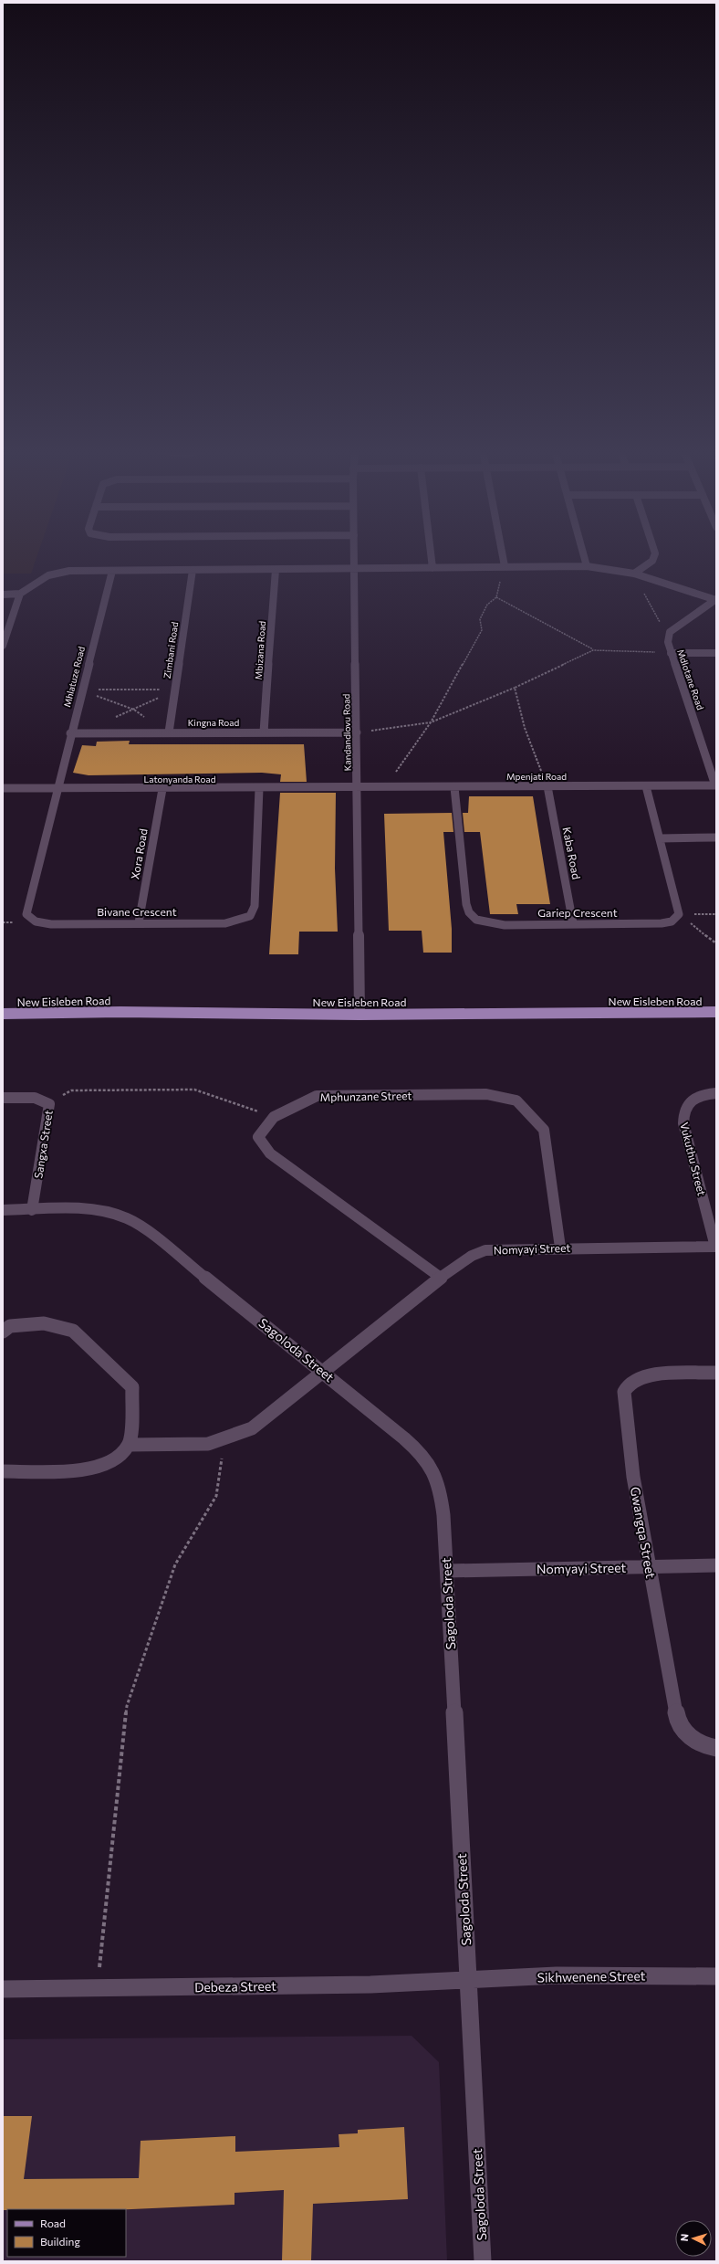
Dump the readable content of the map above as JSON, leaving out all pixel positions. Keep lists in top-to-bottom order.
{
  "streets": {
    "main road": ["New Eisleben Road"],
    "street": [
      "Zimbani Road",
      "Mbizana Road",
      "Mhlatuze Road",
      "Mdlotane Road",
      "Kingna Road",
      "Kandandlovu Road",
      "Mpenjati Road",
      "Latonyanda Road",
      "Kaba Road",
      "Xora Road",
      "Bivane Crescent",
      "Gariep Crescent",
      "Mphunzane Street",
      "Sangxa Street",
      "Vukuthu Street",
      "Nomyayi Street",
      "Sagoloda Street",
      "Gwangqa Street",
      "Sikhwenene Street",
      "Debeza Street"
    ]
  },
  "crossings": [
    ["Zimbani Road", "Kingna Road"],
    ["Mbizana Road", "Kingna Road"],
    ["Mhlatuze Road", "Kingna Road"],
    ["Mhlatuze Road", "Latonyanda Road"],
    ["Mhlatuze Road", "Bivane Crescent"],
    ["Mdlotane Road", "Mpenjati Road"],
    ["Kingna Road", "Kandandlovu Road"],
    ["Kandandlovu Road", "Mpenjati Road"],
    ["Kandandlovu Road", "Latonyanda Road"],
    ["Kandandlovu Road", "New Eisleben Road"],
    ["Mpenjati Road", "Latonyanda Road"],
    ["Mpenjati Road", "Kaba Road"],
    ["Mpenjati Road", "Gariep Crescent"],
    ["Latonyanda Road", "Xora Road"],
    ["Latonyanda Road", "Bivane Crescent"],
    ["Kaba Road", "Gariep Crescent"],
    ["Xora Road", "Bivane Crescent"],
    ["Mphunzane Street", "Nomyayi Street"],
    ["Sangxa Street", "Sagoloda Street"],
    ["Vukuthu Street", "Nomyayi Street"],
    ["Nomyayi Street", "Sagoloda Street"],
    ["Nomyayi Street", "Gwangqa Street"],
    ["Sagoloda Street", "Sikhwenene Street"],
    ["Sagoloda Street", "Debeza Street"],
    ["Sikhwenene Street", "Debeza Street"]
  ],
  "legend": ["Road", "Building"],
  "north": "left"
}
